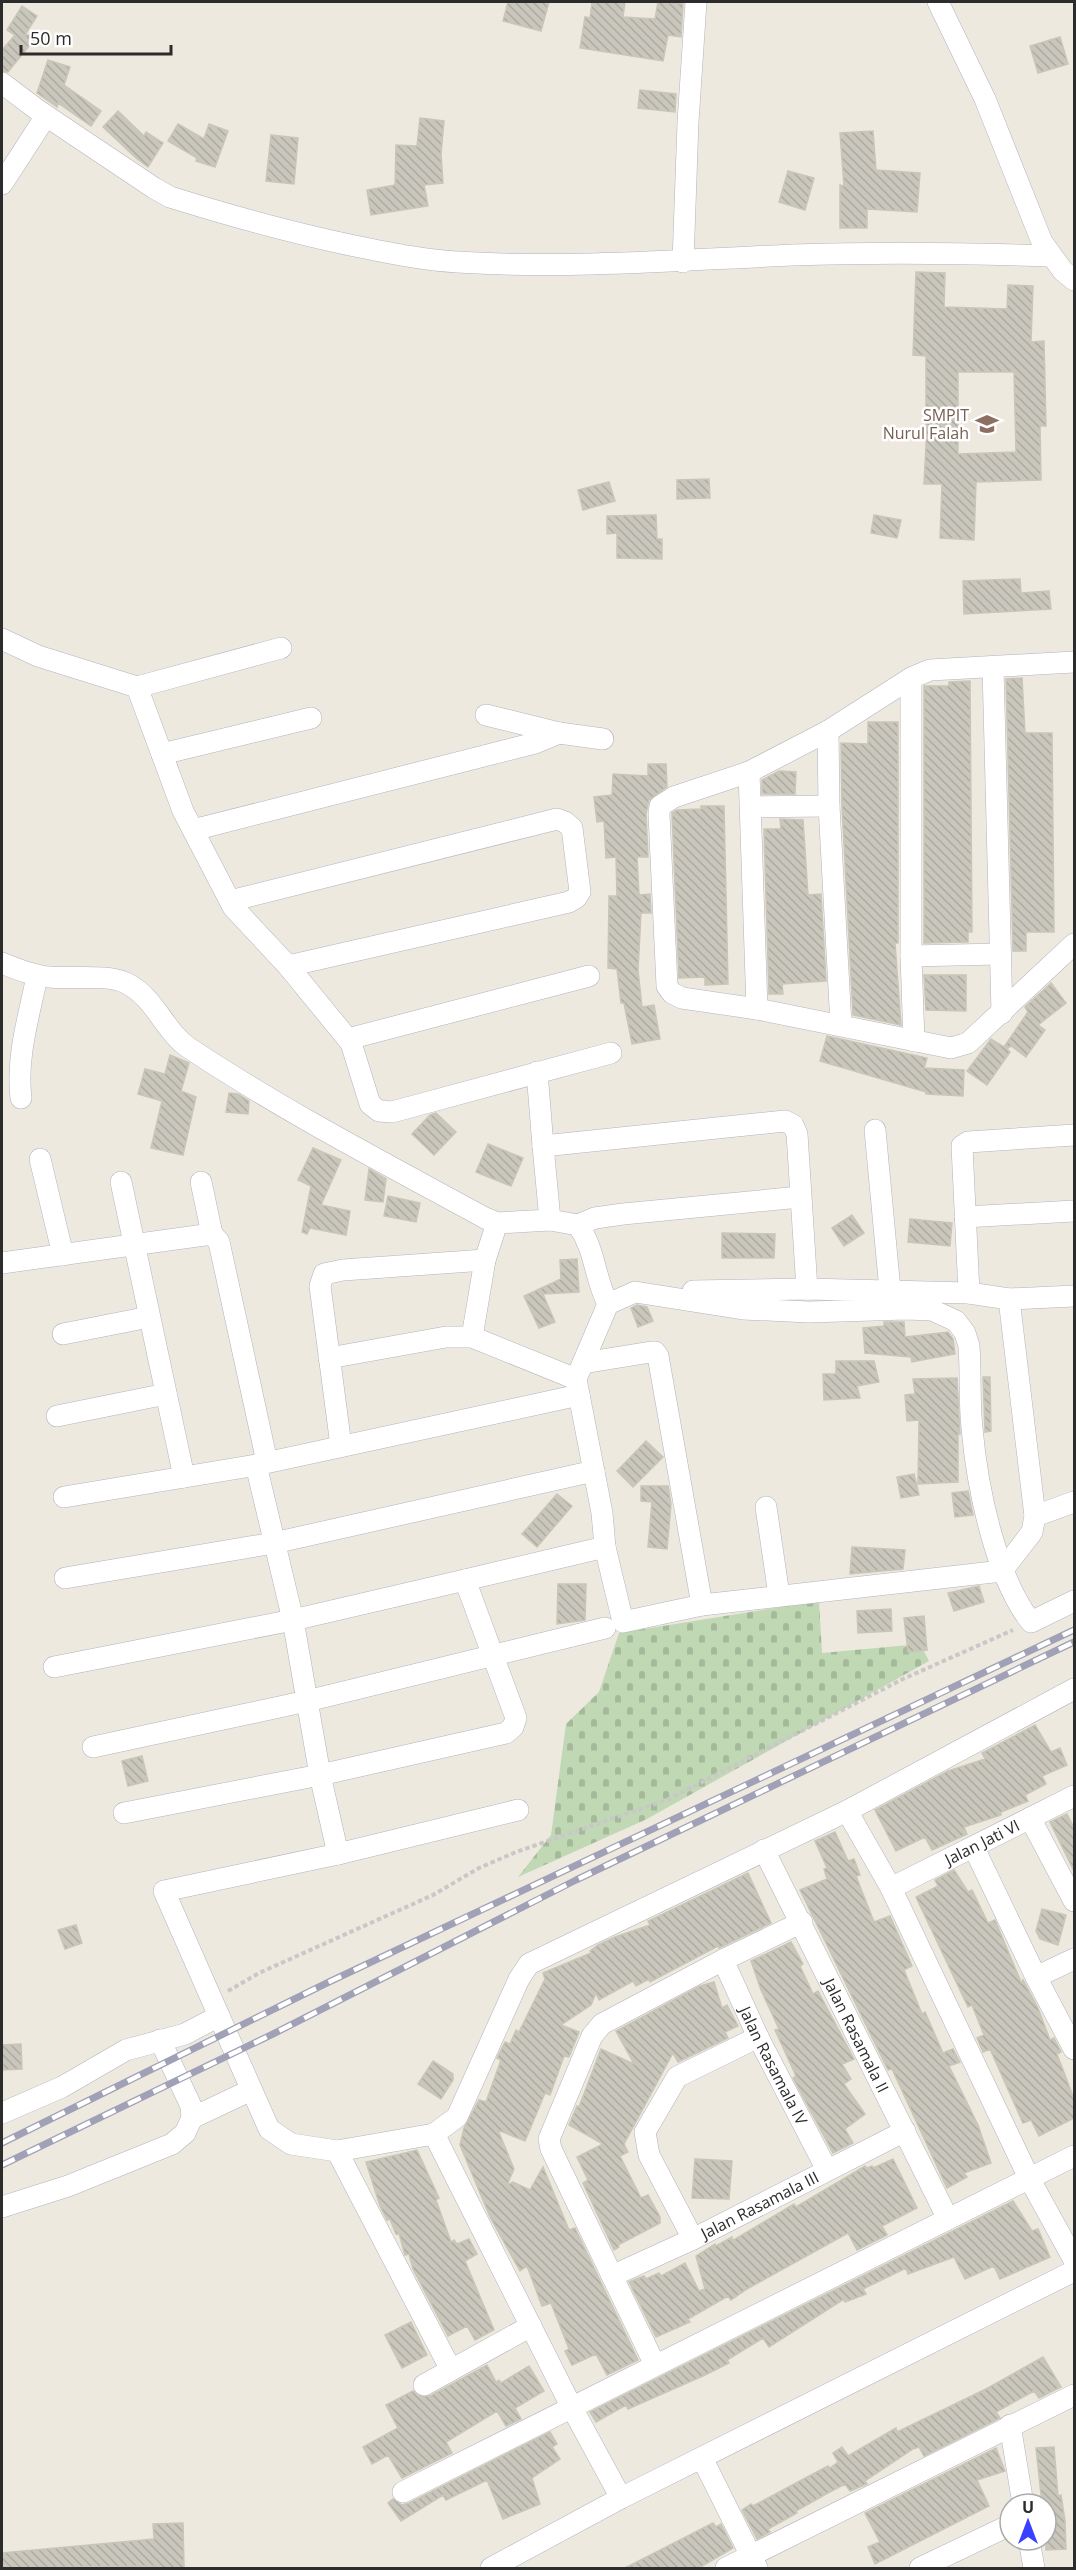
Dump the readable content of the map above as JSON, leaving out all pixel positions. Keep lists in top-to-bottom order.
{
  "streets": {
    "street": [
      "Jalan Jati VI",
      "Jalan Rasamala II",
      "Jalan Rasamala IV",
      "Jalan Rasamala III"
    ]
  },
  "crossings": [
    ["Jalan Rasamala II", "Jalan Rasamala III"],
    ["Jalan Rasamala IV", "Jalan Rasamala III"]
  ],
  "places": {
    "school or university": ["SMPIT Nurul Falah"]
  },
  "scale_bar": "50 m",
  "north": "top"
}
